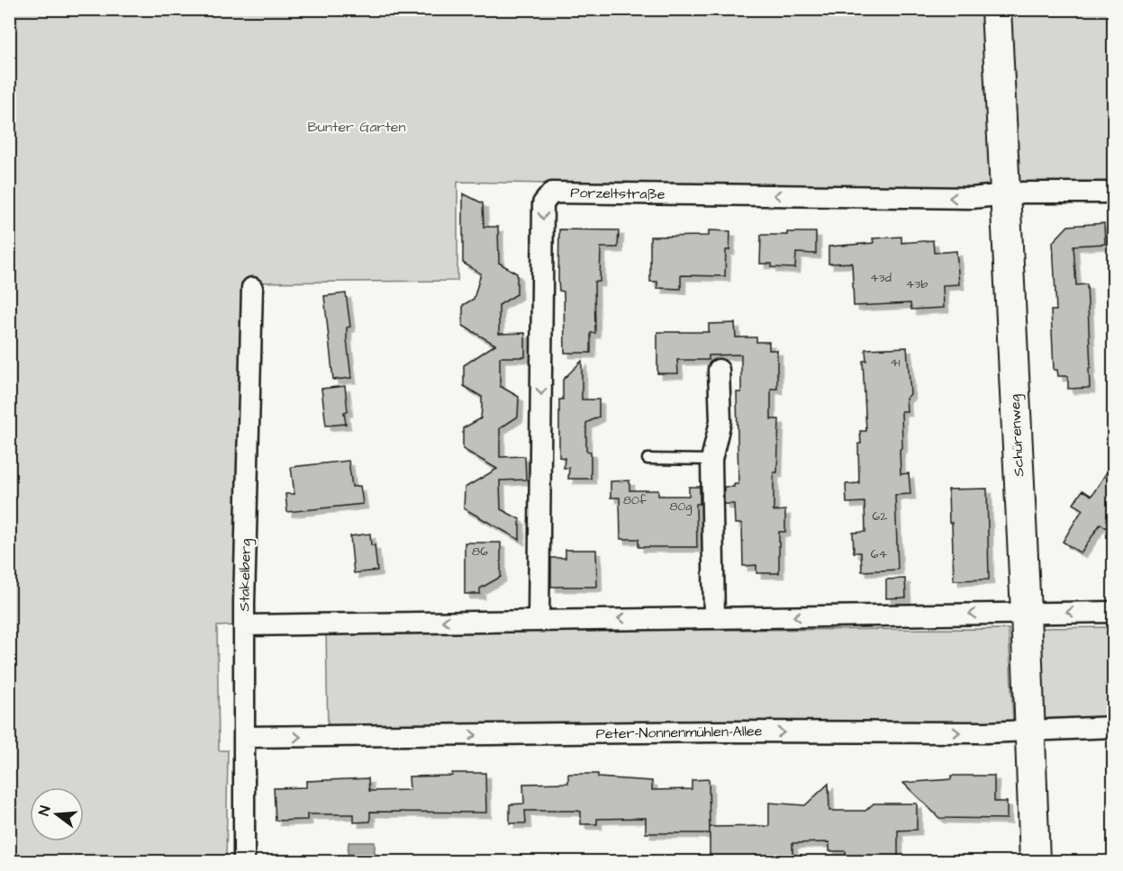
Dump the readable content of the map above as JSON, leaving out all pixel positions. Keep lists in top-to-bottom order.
{
  "streets": {
    "main road": ["Schürenweg"],
    "street": ["Porzeltstraße", "Stakelberg", "Peter-Nonnenmühlen-Allee"]
  },
  "crossings": [
    ["Porzeltstraße", "Schürenweg"],
    ["Schürenweg", "Peter-Nonnenmühlen-Allee"],
    ["Stakelberg", "Peter-Nonnenmühlen-Allee"]
  ],
  "parks": ["Bunter Garten"],
  "house_numbers": [
    "43d",
    "43b",
    "41",
    "80f",
    "80g",
    "62",
    "86",
    "64"
  ],
  "north": "left"
}
